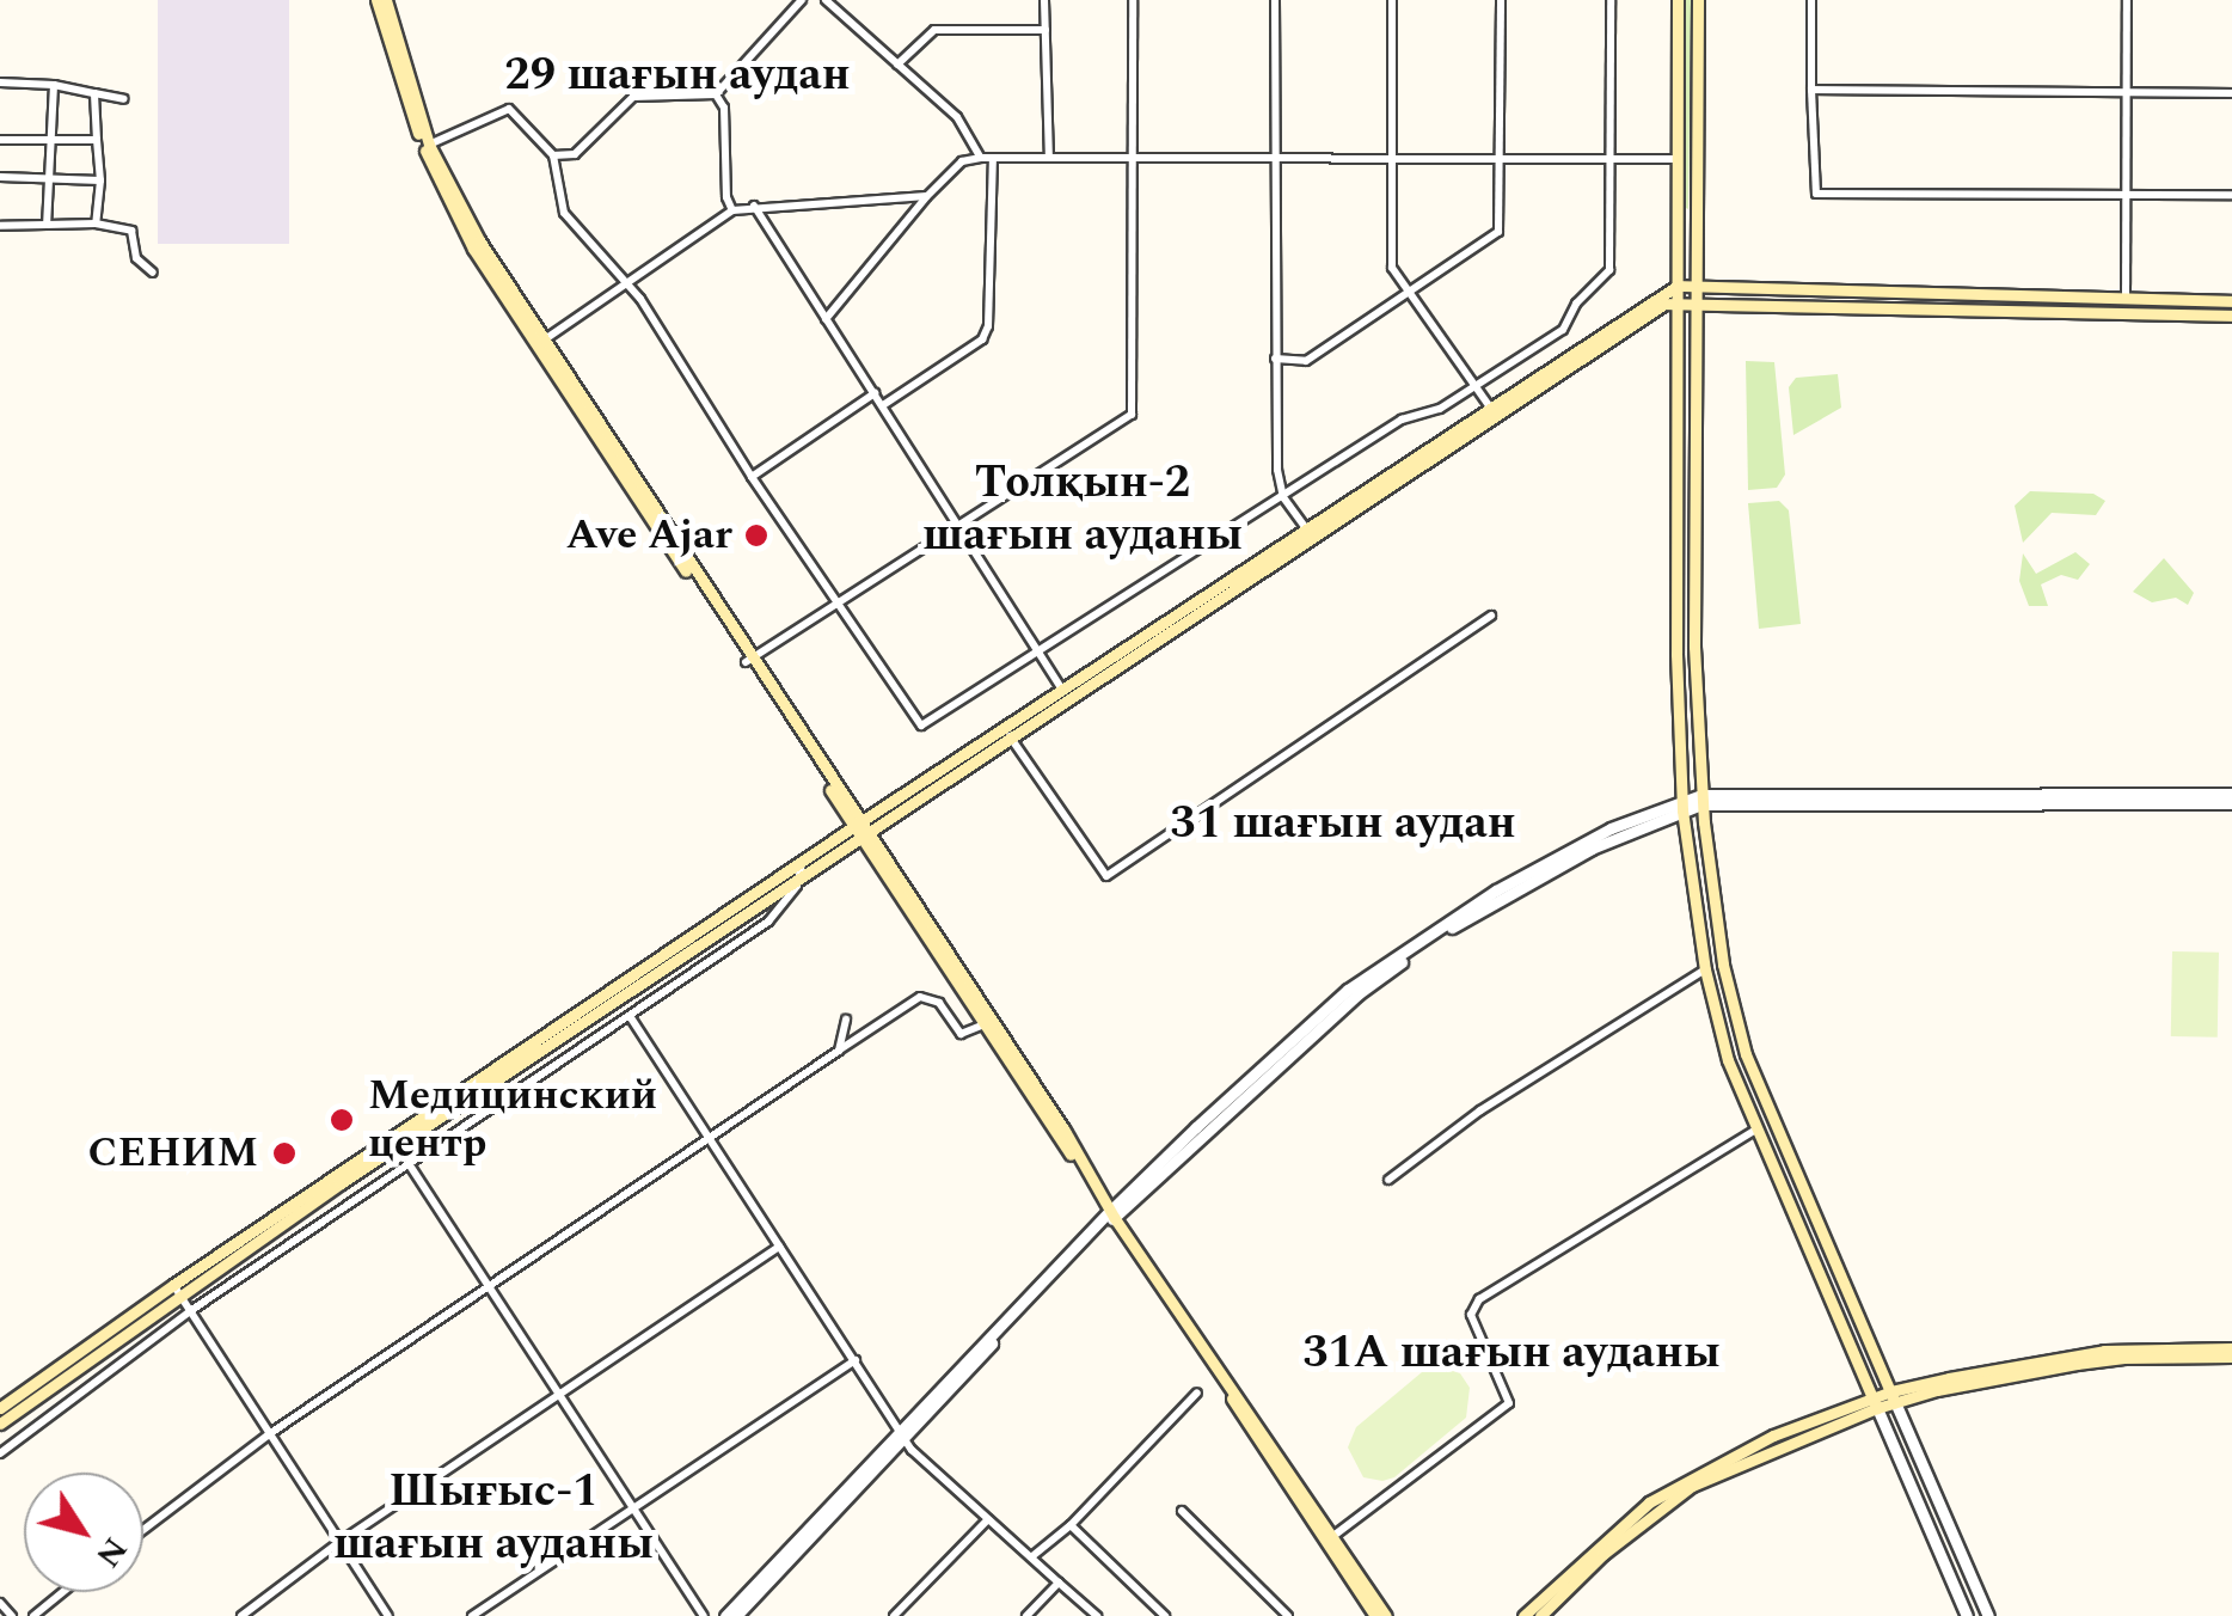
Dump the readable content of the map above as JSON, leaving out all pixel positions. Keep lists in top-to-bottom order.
{
  "districts": [
    "29 шағын аудан",
    "Толқын-2 шағын ауданы",
    "31 шағын аудан",
    "31А шағын ауданы",
    "Шығыс-1 шағын ауданы"
  ],
  "places": ["Ave Ajar", "Медицинский центр", "СЕНИМ"],
  "north": "bottom right"
}
